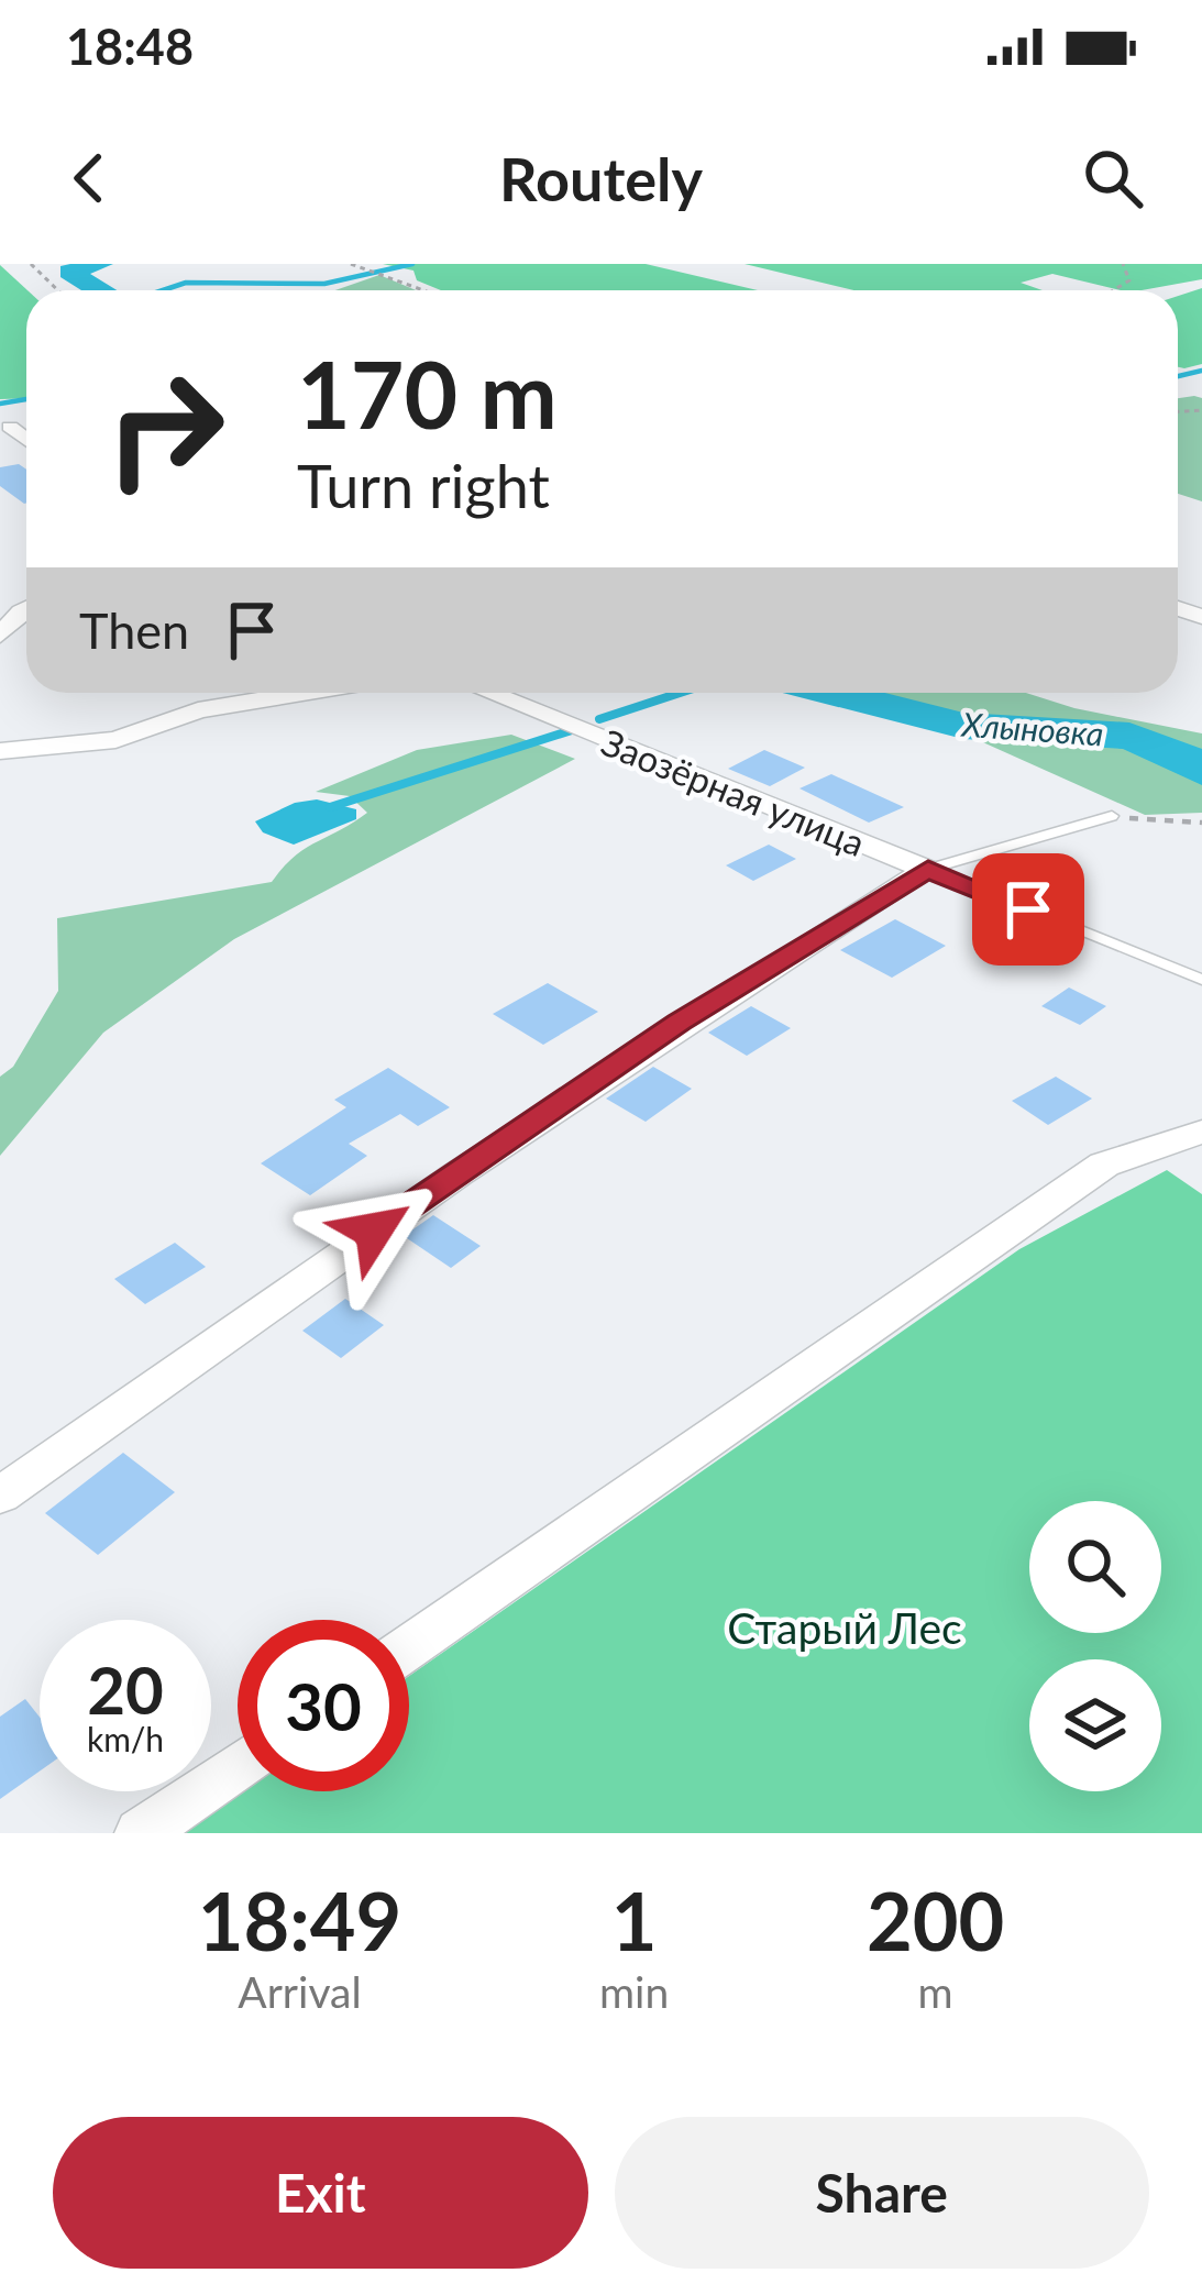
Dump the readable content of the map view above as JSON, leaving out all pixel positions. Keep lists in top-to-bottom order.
{
  "streets": {
    "street": ["Заозёрная улица"]
  },
  "water": ["Хлыновка"],
  "parks": ["Старый Лес"],
  "page": {
    "status": "18:48",
    "header": "Routely",
    "turn": ["170 m", "Turn right"],
    "then": "Then",
    "speed": "20 km/h",
    "limit": "30",
    "eta": [
      "18:49",
      "Arrival",
      "1",
      "min",
      "200",
      "m"
    ],
    "buttons": ["Exit", "Share"]
  }
}
